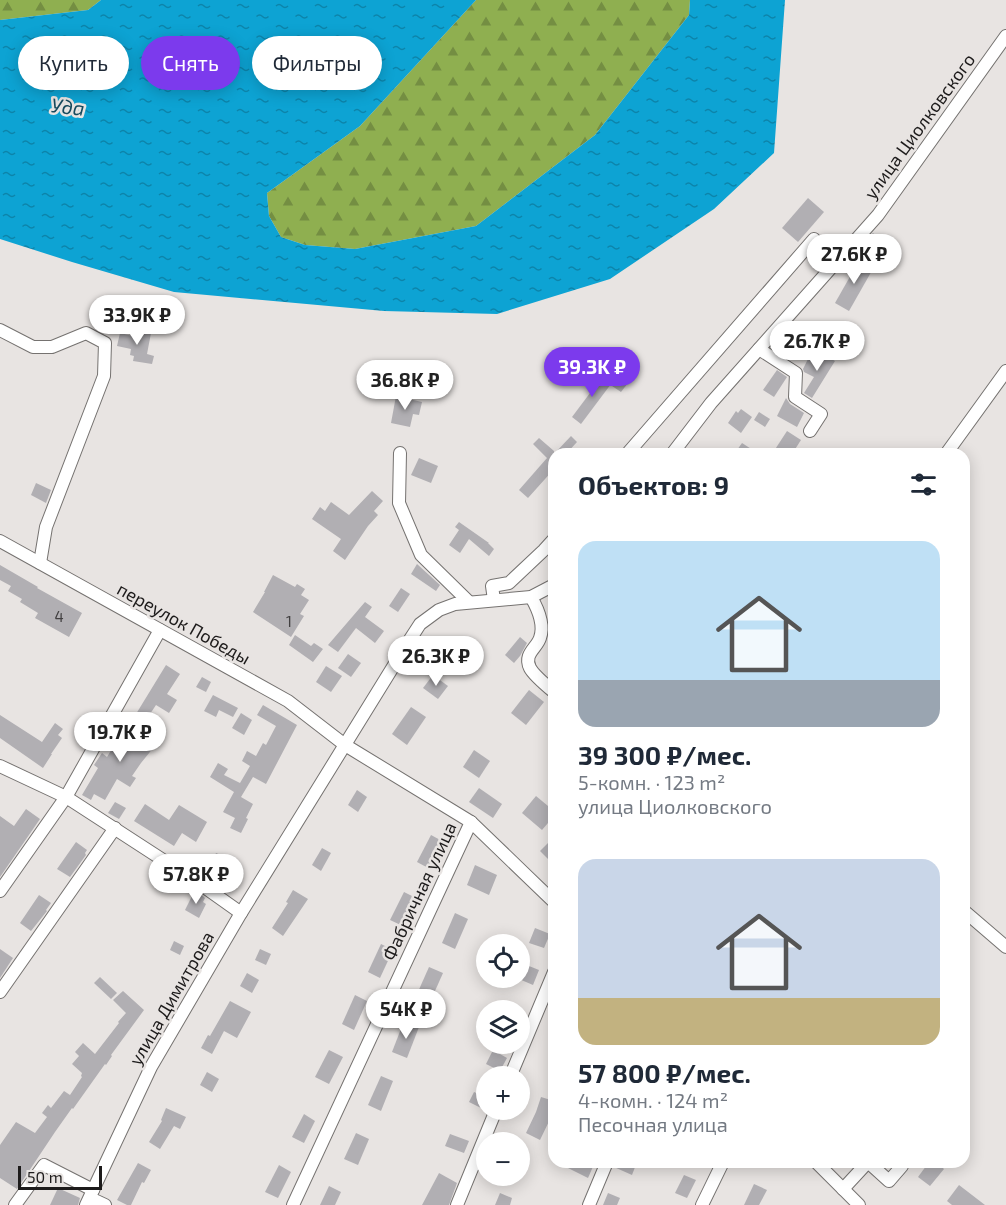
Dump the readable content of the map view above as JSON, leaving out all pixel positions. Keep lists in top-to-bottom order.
{
  "streets": {
    "street": [
      "улица Циолковского",
      "переулок Победы",
      "Фабричная улица",
      "улица Димитрова"
    ]
  },
  "crossings": [
    ["переулок Победы", "Фабричная улица"],
    ["переулок Победы", "улица Димитрова"]
  ],
  "water": ["Уда"],
  "house_numbers": ["4", "1"],
  "scale_bar": "50 m",
  "page": {
    "chip": ["Купить", "Снять", "Фильтры"],
    "price": [
      "27.6K ₽",
      "33.9K ₽",
      "26.7K ₽",
      "39.3K ₽",
      "36.8K ₽",
      "26.3K ₽",
      "19.7K ₽",
      "57.8K ₽",
      "54K ₽"
    ],
    "heading": "Объектов: 9",
    "list": [
      {
        "name": "39 300 ₽/мес.",
        "note": "5-комн. · 123 m² · улица Циолковского"
      },
      {
        "name": "57 800 ₽/мес.",
        "note": "4-комн. · 124 m² · Песочная улица"
      }
    ],
    "map_buttons": ["+", "−"],
    "scale": "50 m"
  }
}
